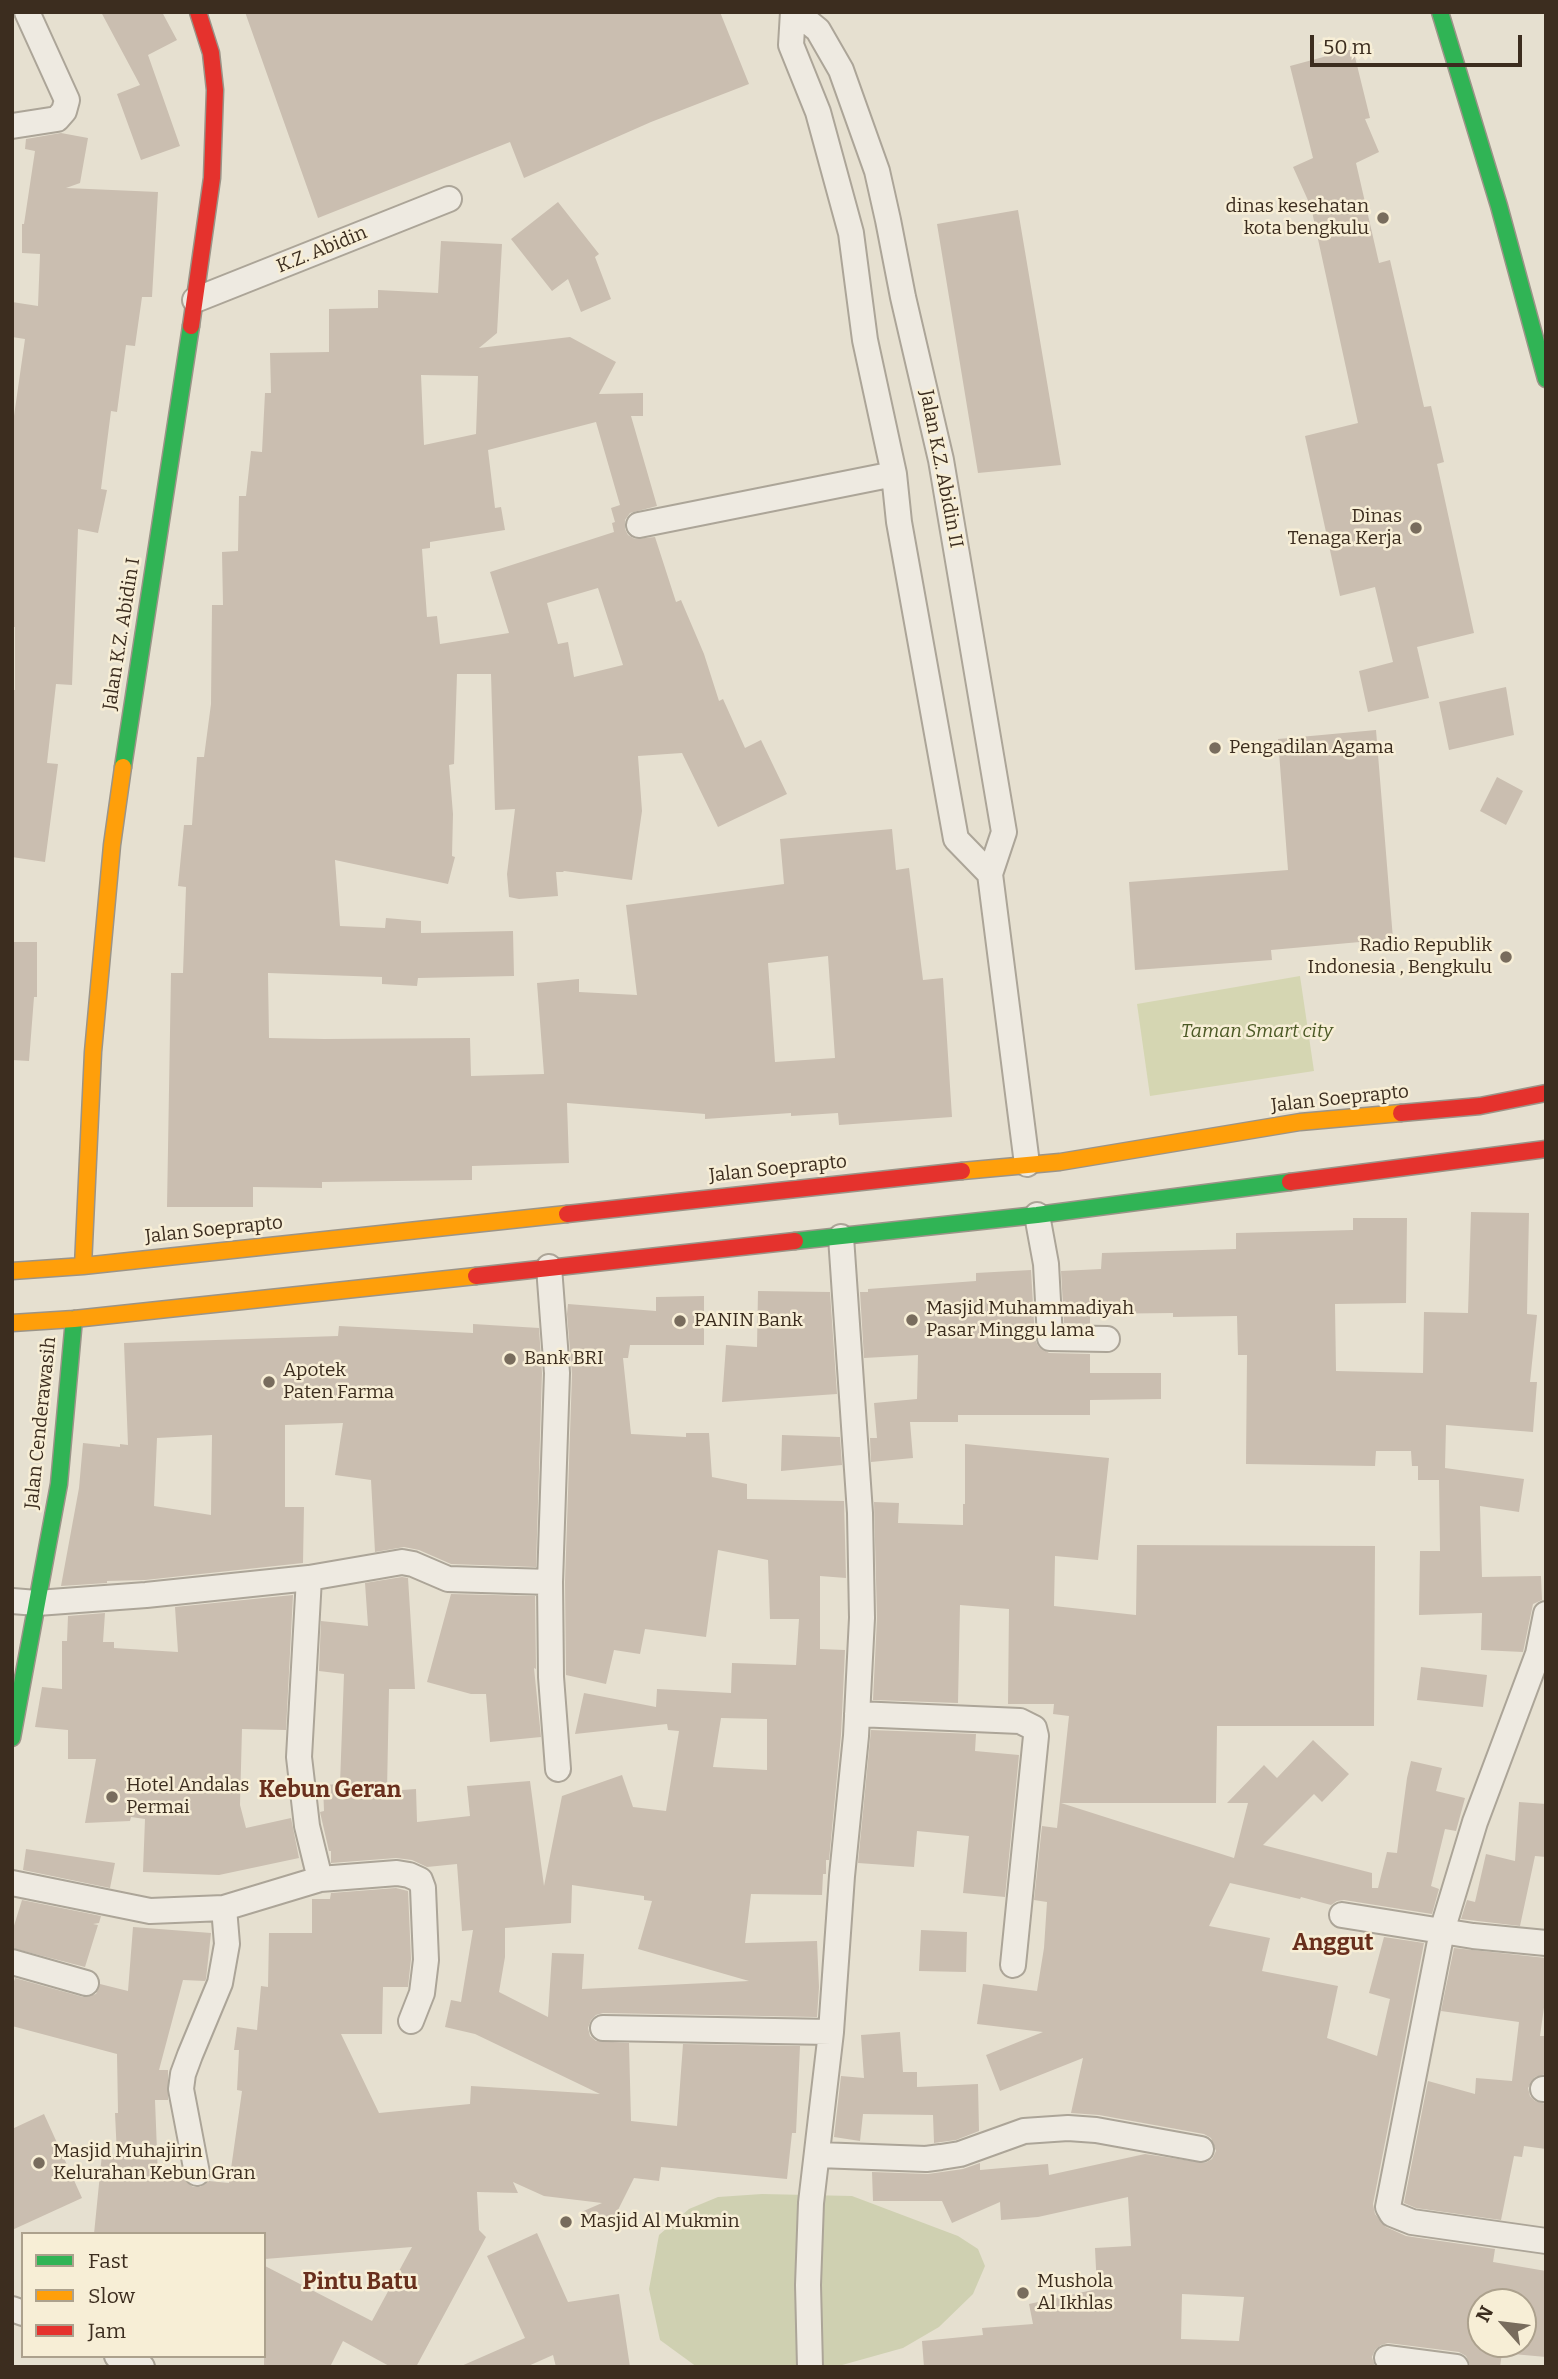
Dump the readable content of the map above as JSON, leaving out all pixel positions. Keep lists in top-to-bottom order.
{
  "streets": {
    "main road": ["Jalan K.Z. Abidin I", "Jalan Soeprapto", "Jalan Cenderawasih"],
    "street": ["K.Z. Abidin", "Jalan K.Z. Abidin II"]
  },
  "crossings": [
    ["K.Z. Abidin", "Jalan K.Z. Abidin I"],
    ["Jalan K.Z. Abidin I", "Jalan Soeprapto"]
  ],
  "districts": ["Kebun Geran", "Anggut", "Pintu Batu"],
  "parks": ["Taman Smart city"],
  "places": [
    "dinas kesehatan kota bengkulu",
    "Dinas Tenaga Kerja",
    "Pengadilan Agama",
    "Radio Republik Indonesia , Bengkulu",
    "Masjid Muhammadiyah Pasar Minggu lama",
    "PANIN Bank",
    "Bank BRI",
    "Apotek Paten Farma",
    "Hotel Andalas Permai",
    "Masjid Muhajirin Kelurahan Kebun Gran",
    "Masjid Al Mukmin",
    "Mushola Al Ikhlas"
  ],
  "legend": ["Fast", "Slow", "Jam"],
  "scale_bar": "50 m",
  "north": "top left"
}
